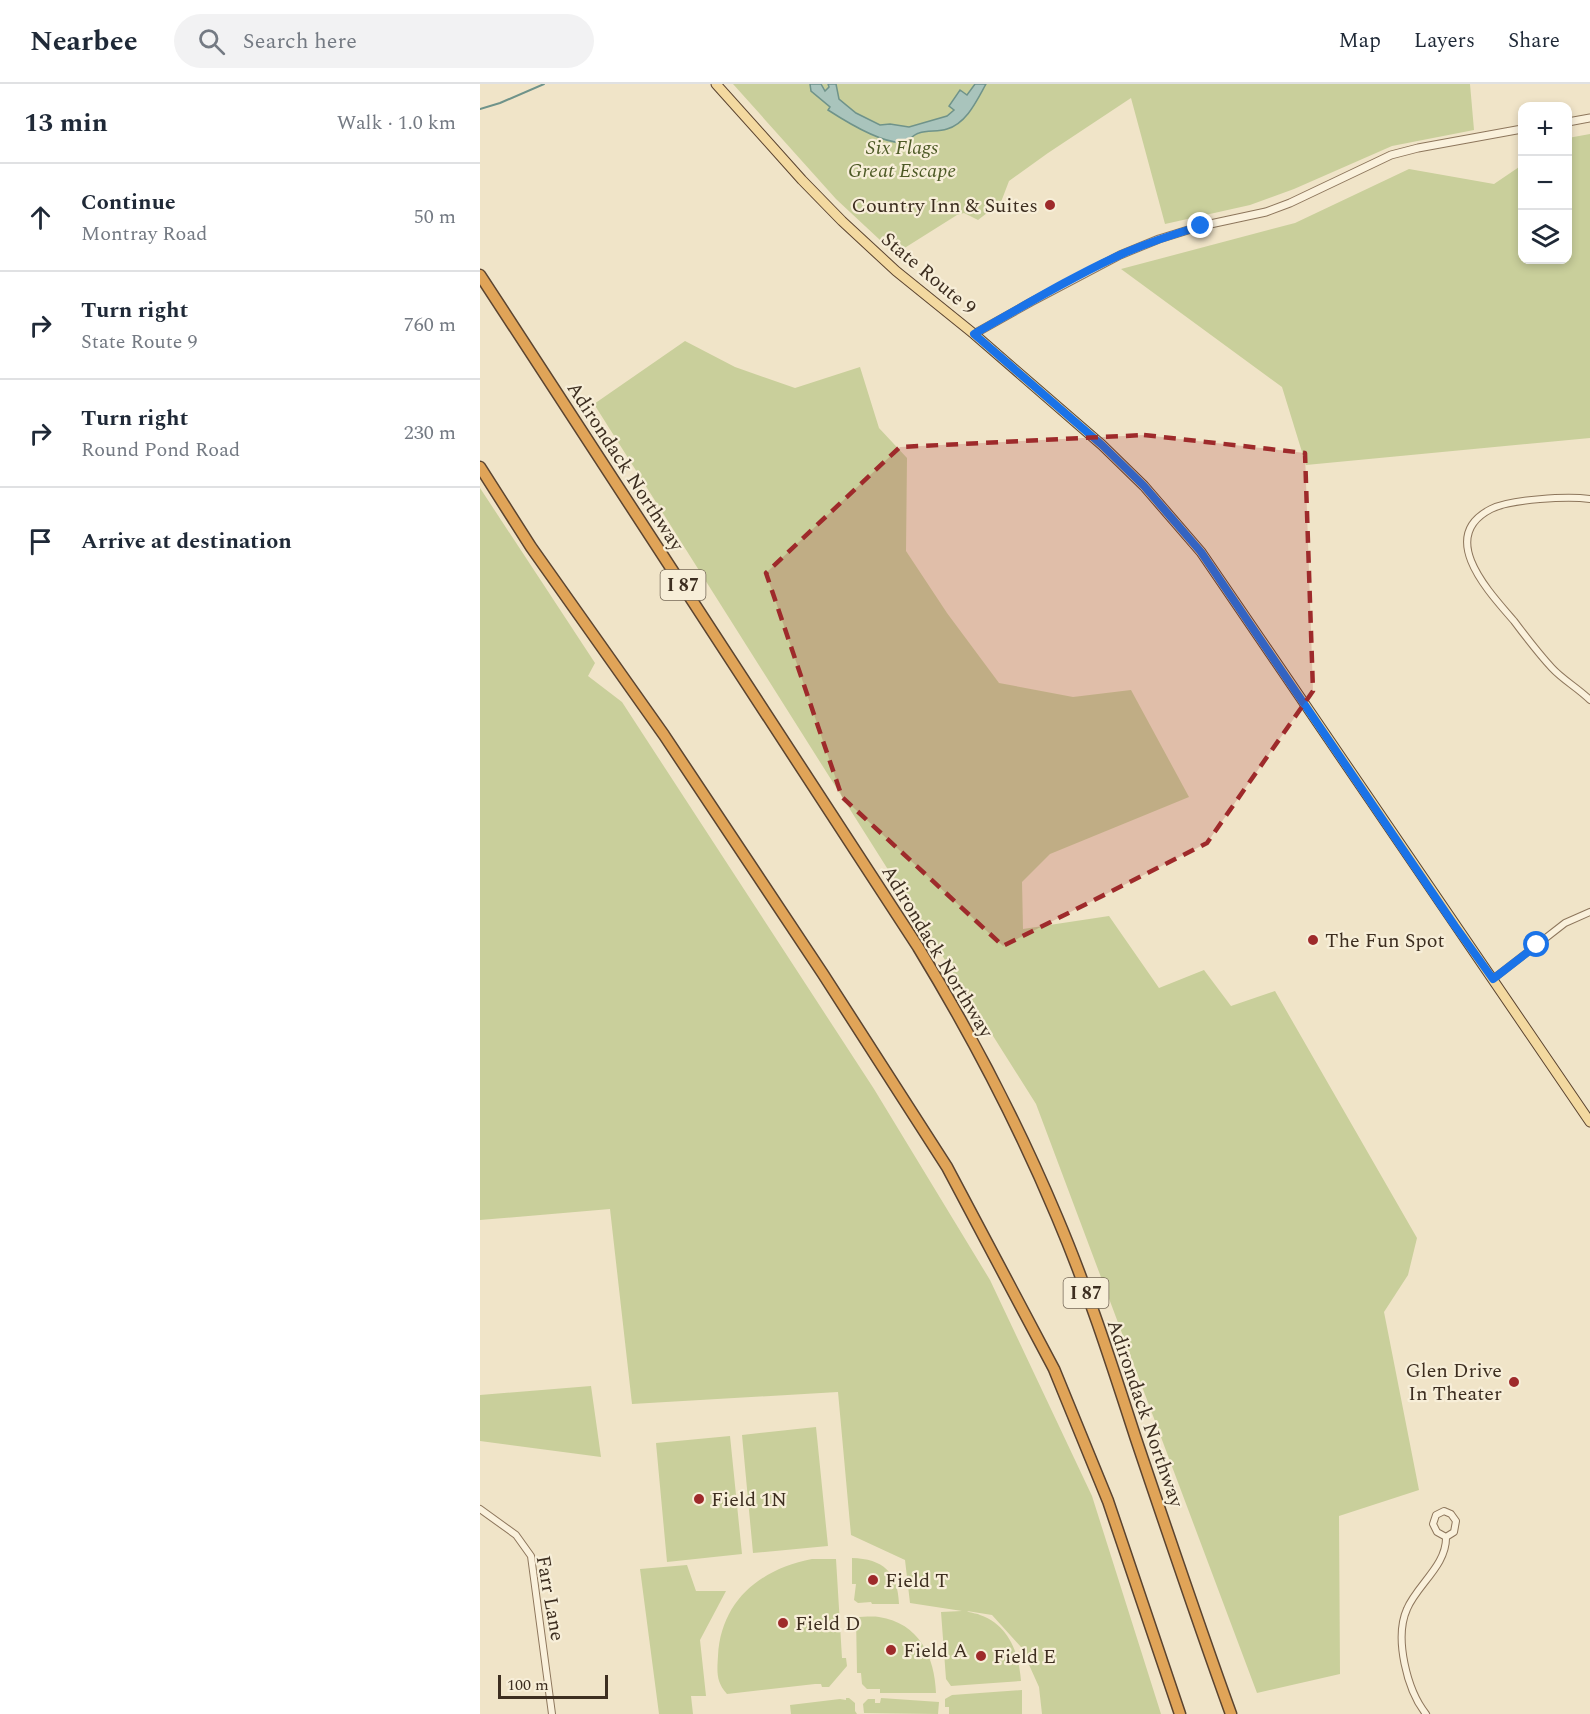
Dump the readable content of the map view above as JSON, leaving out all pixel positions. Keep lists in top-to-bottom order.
{
  "streets": {
    "highway": ["Adirondack Northway", "I 87"],
    "main road": ["State Route 9"],
    "street": ["Farr Lane"]
  },
  "parks": ["Six Flags Great Escape"],
  "places": [
    "Country Inn & Suites",
    "The Fun Spot",
    "Glen Drive In Theater",
    "Field 1N",
    "Field T",
    "Field D",
    "Field A",
    "Field E"
  ],
  "scale_bar": "100 m",
  "page": {
    "header": "Nearbee",
    "search": "Search here",
    "nav": ["Map", "Layers", "Share"],
    "heading": ["13 min", "Walk · 1.0 km"],
    "map_buttons": ["+", "−"],
    "list": [
      ["Continue", "Montray Road", "50 m"],
      ["Turn right", "State Route 9", "760 m"],
      ["Turn right", "Round Pond Road", "230 m"],
      "Arrive at destination"
    ],
    "scale": "100 m"
  }
}
